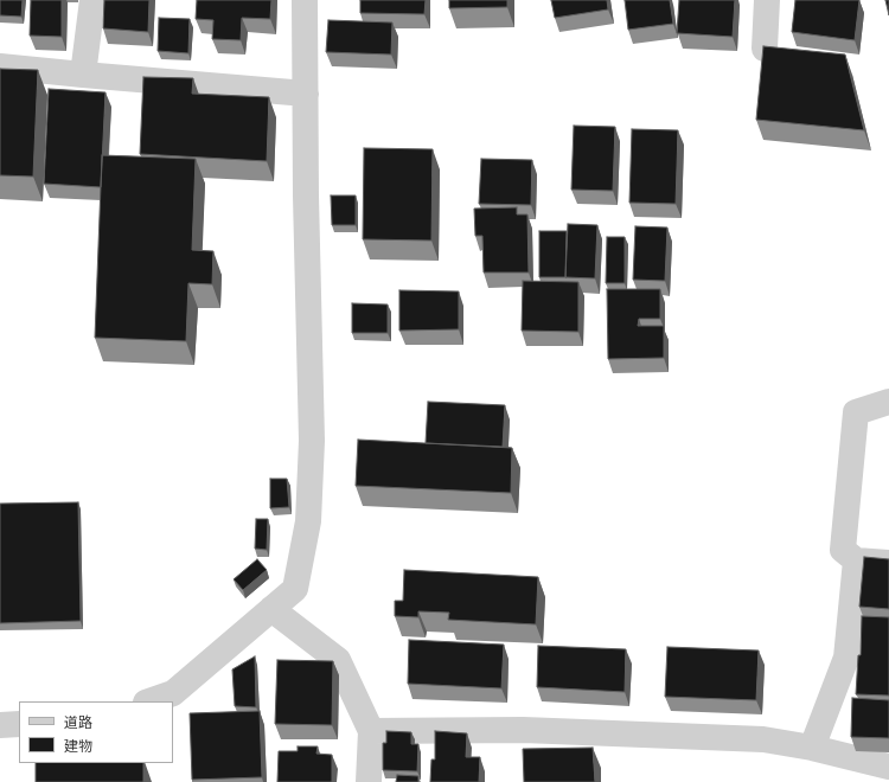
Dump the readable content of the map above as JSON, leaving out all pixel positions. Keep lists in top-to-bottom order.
{
  "legend": ["道路", "建物"]
}
